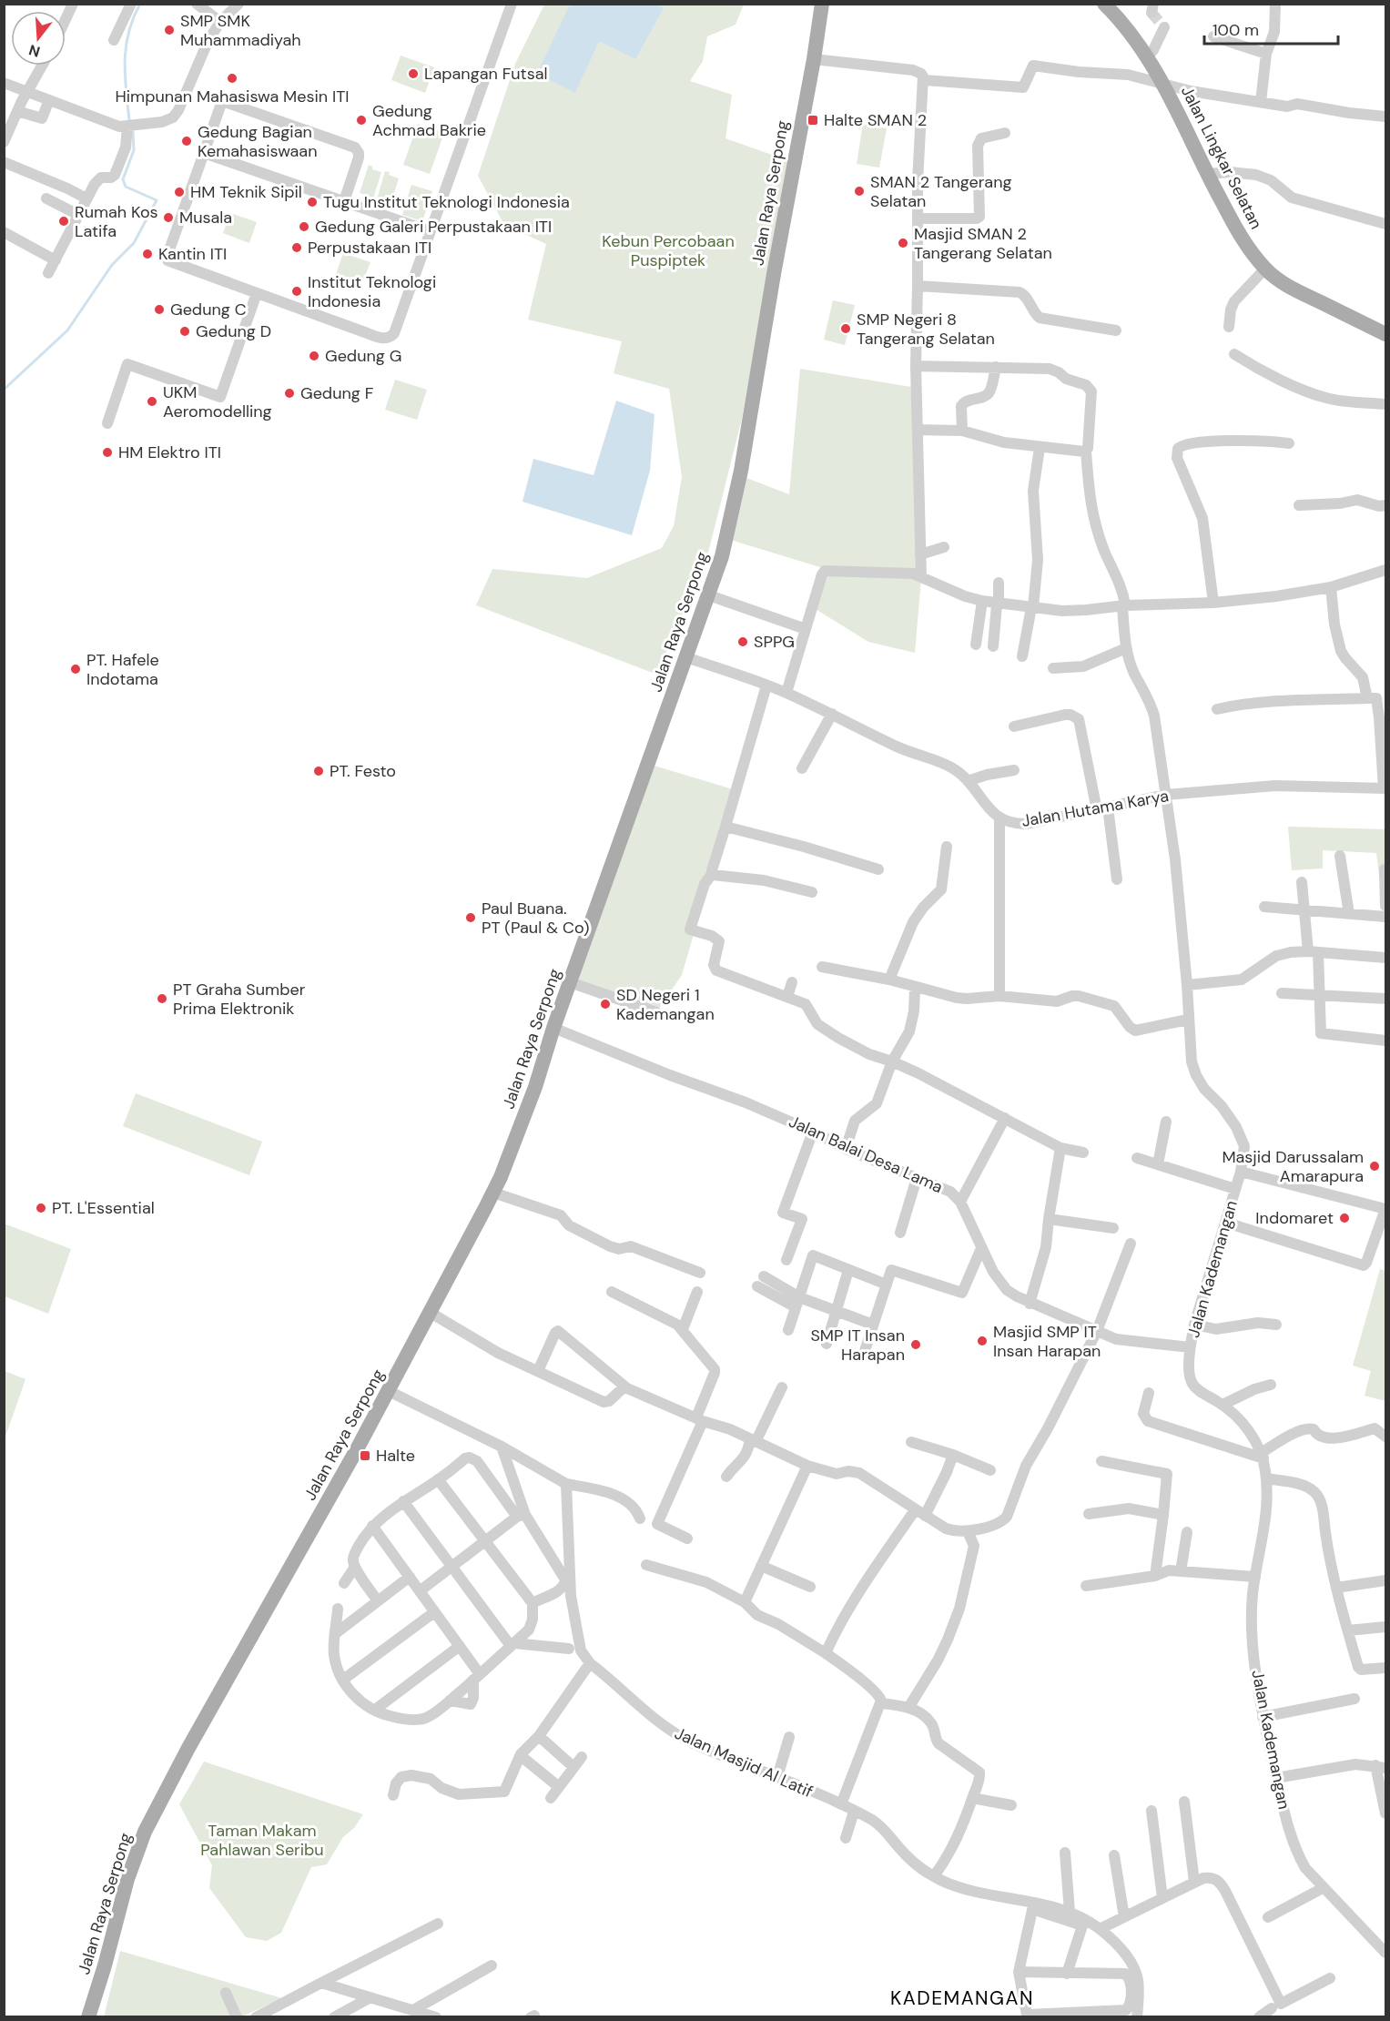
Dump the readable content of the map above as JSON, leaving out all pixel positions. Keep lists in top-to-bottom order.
{
  "streets": {
    "main road": ["Jalan Lingkar Selatan", "Jalan Raya Serpong"],
    "street": [
      "Jalan Hutama Karya",
      "Jalan Balai Desa Lama",
      "Jalan Kademangan",
      "Jalan Masjid Al Latif"
    ]
  },
  "crossings": [
    ["Jalan Raya Serpong", "Jalan Hutama Karya"],
    ["Jalan Raya Serpong", "Jalan Balai Desa Lama"],
    ["Jalan Hutama Karya", "Jalan Kademangan"],
    ["Jalan Balai Desa Lama", "Jalan Kademangan"]
  ],
  "districts": ["KADEMANGAN"],
  "parks": ["Kebun Percobaan Puspiptek", "Taman Makam Pahlawan Seribu"],
  "places": {
    "other": [
      "SMP SMK Muhammadiyah",
      "Lapangan Futsal",
      "Himpunan Mahasiswa Mesin ITI",
      "Gedung Achmad Bakrie",
      "Gedung Bagian Kemahasiswaan",
      "SMAN 2 Tangerang Selatan",
      "HM Teknik Sipil",
      "Tugu Institut Teknologi Indonesia",
      "Musala",
      "Rumah Kos Latifa",
      "Gedung Galeri Perpustakaan ITI",
      "Masjid SMAN 2 Tangerang Selatan",
      "Perpustakaan ITI",
      "Kantin ITI",
      "Institut Teknologi Indonesia",
      "Gedung C",
      "SMP Negeri 8 Tangerang Selatan",
      "Gedung D",
      "Gedung G",
      "Gedung F",
      "UKM Aeromodelling",
      "HM Elektro ITI",
      "SPPG",
      "PT. Hafele Indotama",
      "PT. Festo",
      "Paul Buana. PT (Paul & Co)",
      "PT Graha Sumber Prima Elektronik",
      "SD Negeri 1 Kademangan",
      "Masjid Darussalam Amarapura",
      "PT. L'Essential",
      "Indomaret",
      "Masjid SMP IT Insan Harapan",
      "SMP IT Insan Harapan"
    ],
    "transit": ["Halte SMAN 2", "Halte"]
  },
  "scale_bar": "100 m",
  "north": "bottom"
}
